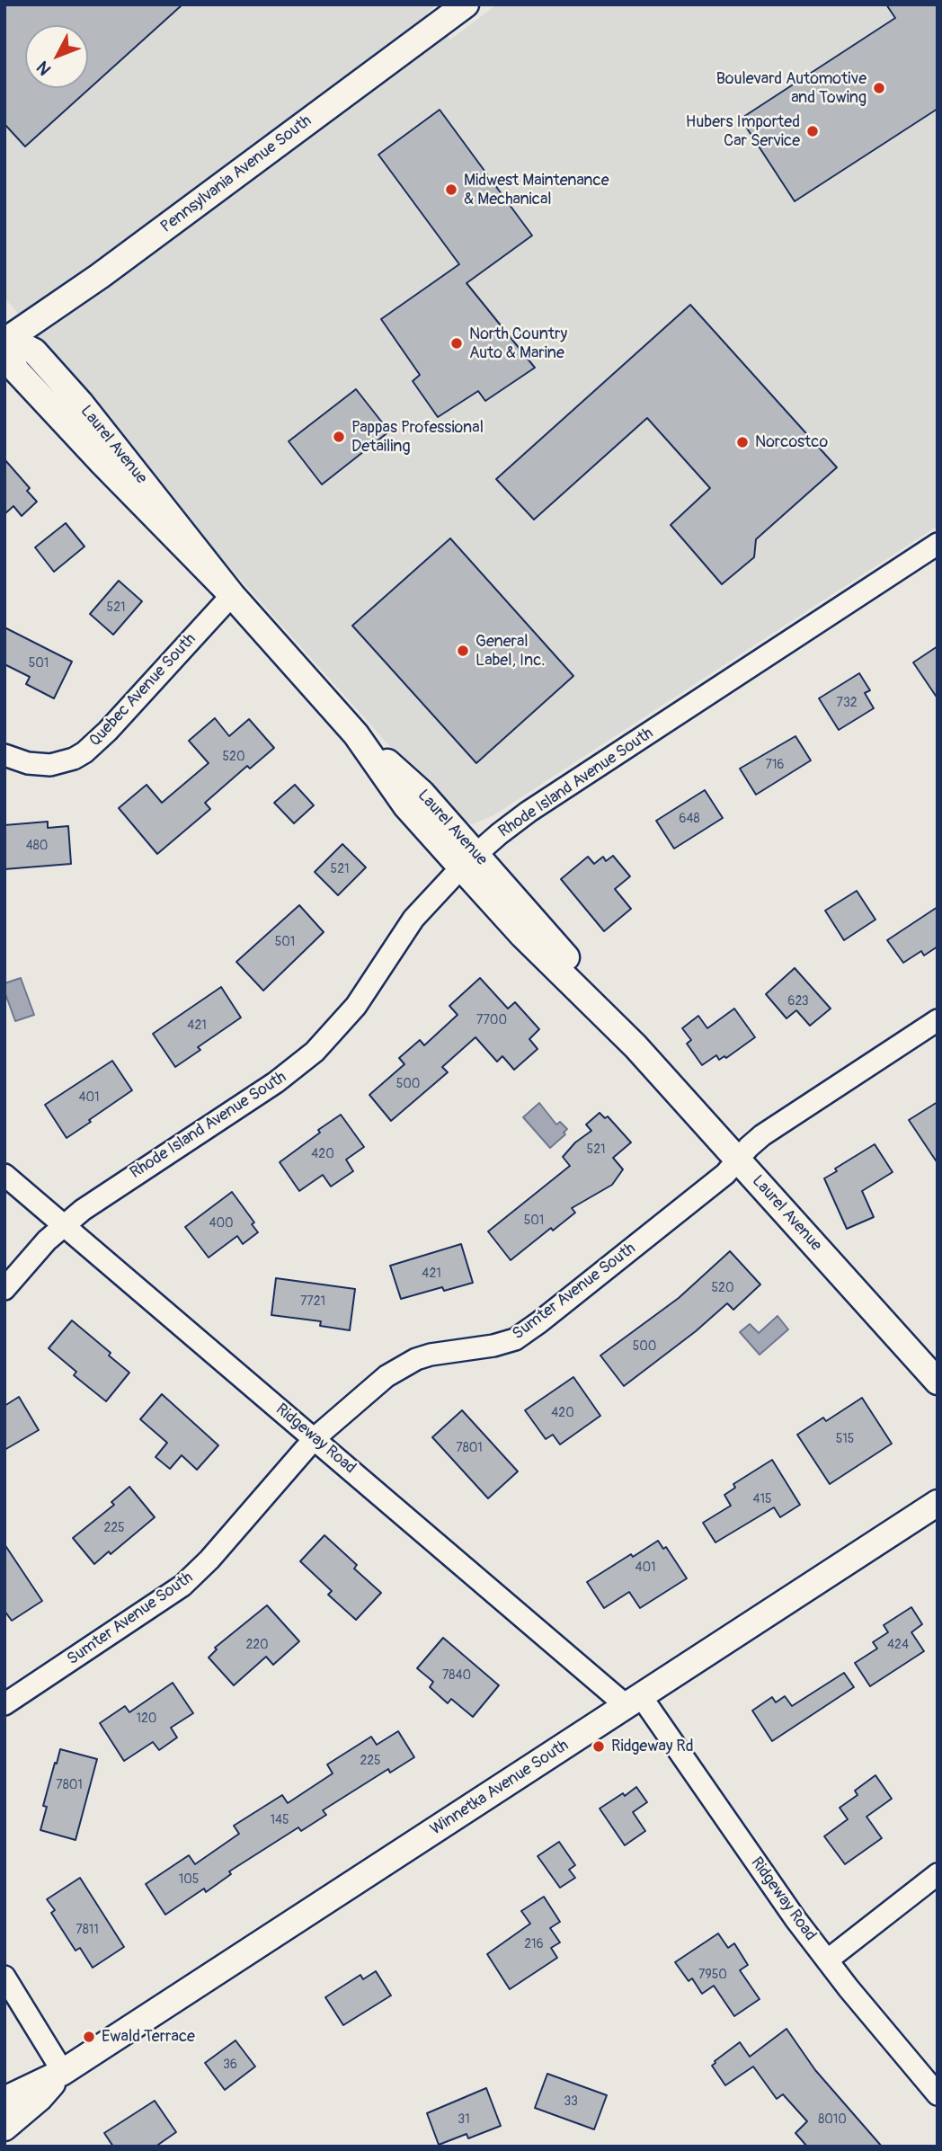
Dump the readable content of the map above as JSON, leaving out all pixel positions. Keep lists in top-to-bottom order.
{
  "streets": {
    "street": [
      "Pennsylvania Avenue South",
      "Laurel Avenue",
      "Quebec Avenue South",
      "Rhode Island Avenue South",
      "Sumter Avenue South",
      "Ridgeway Road",
      "Winnetka Avenue South"
    ]
  },
  "crossings": [
    ["Pennsylvania Avenue South", "Laurel Avenue"],
    ["Laurel Avenue", "Quebec Avenue South"],
    ["Laurel Avenue", "Rhode Island Avenue South"],
    ["Laurel Avenue", "Sumter Avenue South"],
    ["Rhode Island Avenue South", "Ridgeway Road"],
    ["Sumter Avenue South", "Ridgeway Road"],
    ["Ridgeway Road", "Winnetka Avenue South"]
  ],
  "places": [
    "Boulevard Automotive and Towing",
    "Hubers Imported Car Service",
    "Midwest Maintenance & Mechanical",
    "North Country Auto & Marine",
    "Pappas Professional Detailing",
    "Norcostco",
    "General Label, Inc.",
    "Ridgeway Rd",
    "Ewald Terrace"
  ],
  "house_numbers": [
    "521",
    "501",
    "732",
    "520",
    "716",
    "648",
    "480",
    "521",
    "501",
    "623",
    "7700",
    "421",
    "500",
    "401",
    "521",
    "420",
    "501",
    "400",
    "421",
    "520",
    "7721",
    "500",
    "420",
    "515",
    "7801",
    "415",
    "225",
    "401",
    "220",
    "424",
    "7840",
    "120",
    "225",
    "7801",
    "145",
    "105",
    "7811",
    "216",
    "7950",
    "36",
    "33",
    "31",
    "8010"
  ],
  "north": "bottom left"
}
